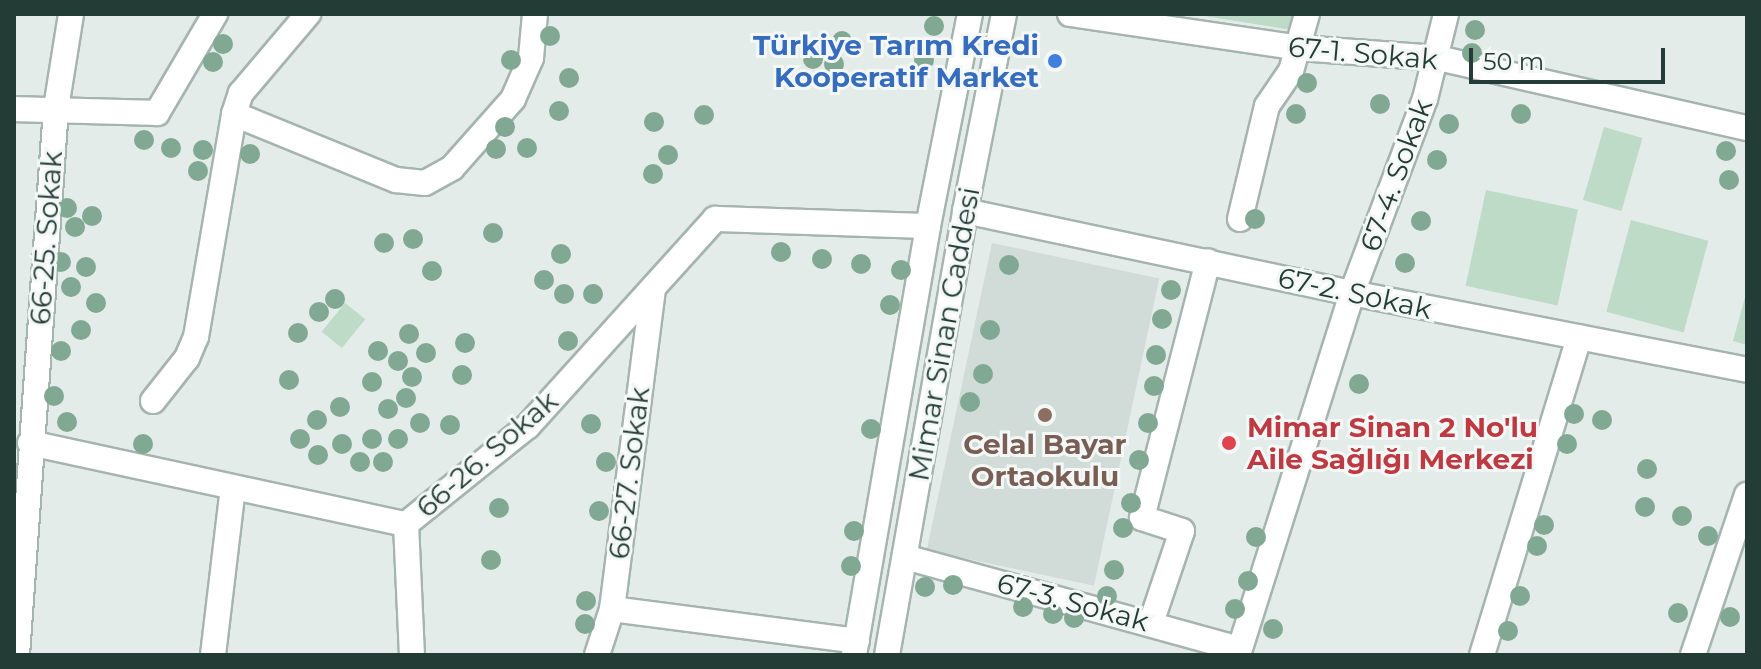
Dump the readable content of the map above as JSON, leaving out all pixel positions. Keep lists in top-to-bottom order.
{
  "streets": {
    "street": [
      "67-1. Sokak",
      "67-4. Sokak",
      "66-25. Sokak",
      "67-2. Sokak",
      "Mimar Sinan Caddesi",
      "66-26. Sokak",
      "66-27. Sokak",
      "67-3. Sokak"
    ]
  },
  "crossings": [
    ["67-1. Sokak", "67-4. Sokak"],
    ["67-4. Sokak", "67-2. Sokak"],
    ["67-4. Sokak", "67-3. Sokak"],
    ["66-25. Sokak", "66-26. Sokak"],
    ["67-2. Sokak", "Mimar Sinan Caddesi"],
    ["Mimar Sinan Caddesi", "66-26. Sokak"],
    ["Mimar Sinan Caddesi", "67-3. Sokak"],
    ["66-26. Sokak", "66-27. Sokak"]
  ],
  "places": ["Türkiye Tarım Kredi Kooperatif Market", "Celal Bayar Ortaokulu", "Mimar Sinan 2 No'lu Aile Sağlığı Merkezi"],
  "scale_bar": "50 m"
}
